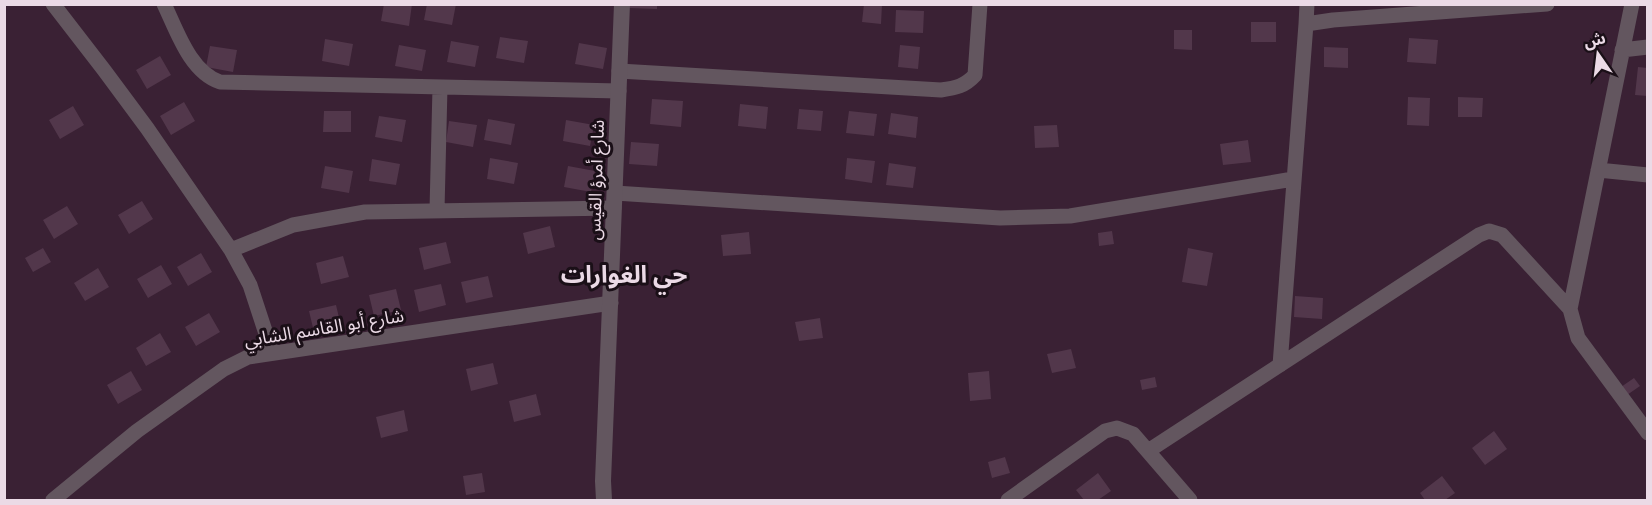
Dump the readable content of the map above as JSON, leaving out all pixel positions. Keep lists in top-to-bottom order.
{
  "streets": {
    "street": ["شارع أمرؤ القيس", "شارع أبو القاسم الشابي"]
  },
  "crossings": [
    ["شارع أمرؤ القيس", "شارع أبو القاسم الشابي"]
  ],
  "districts": ["حي الغوارات"],
  "north": "top"
}
